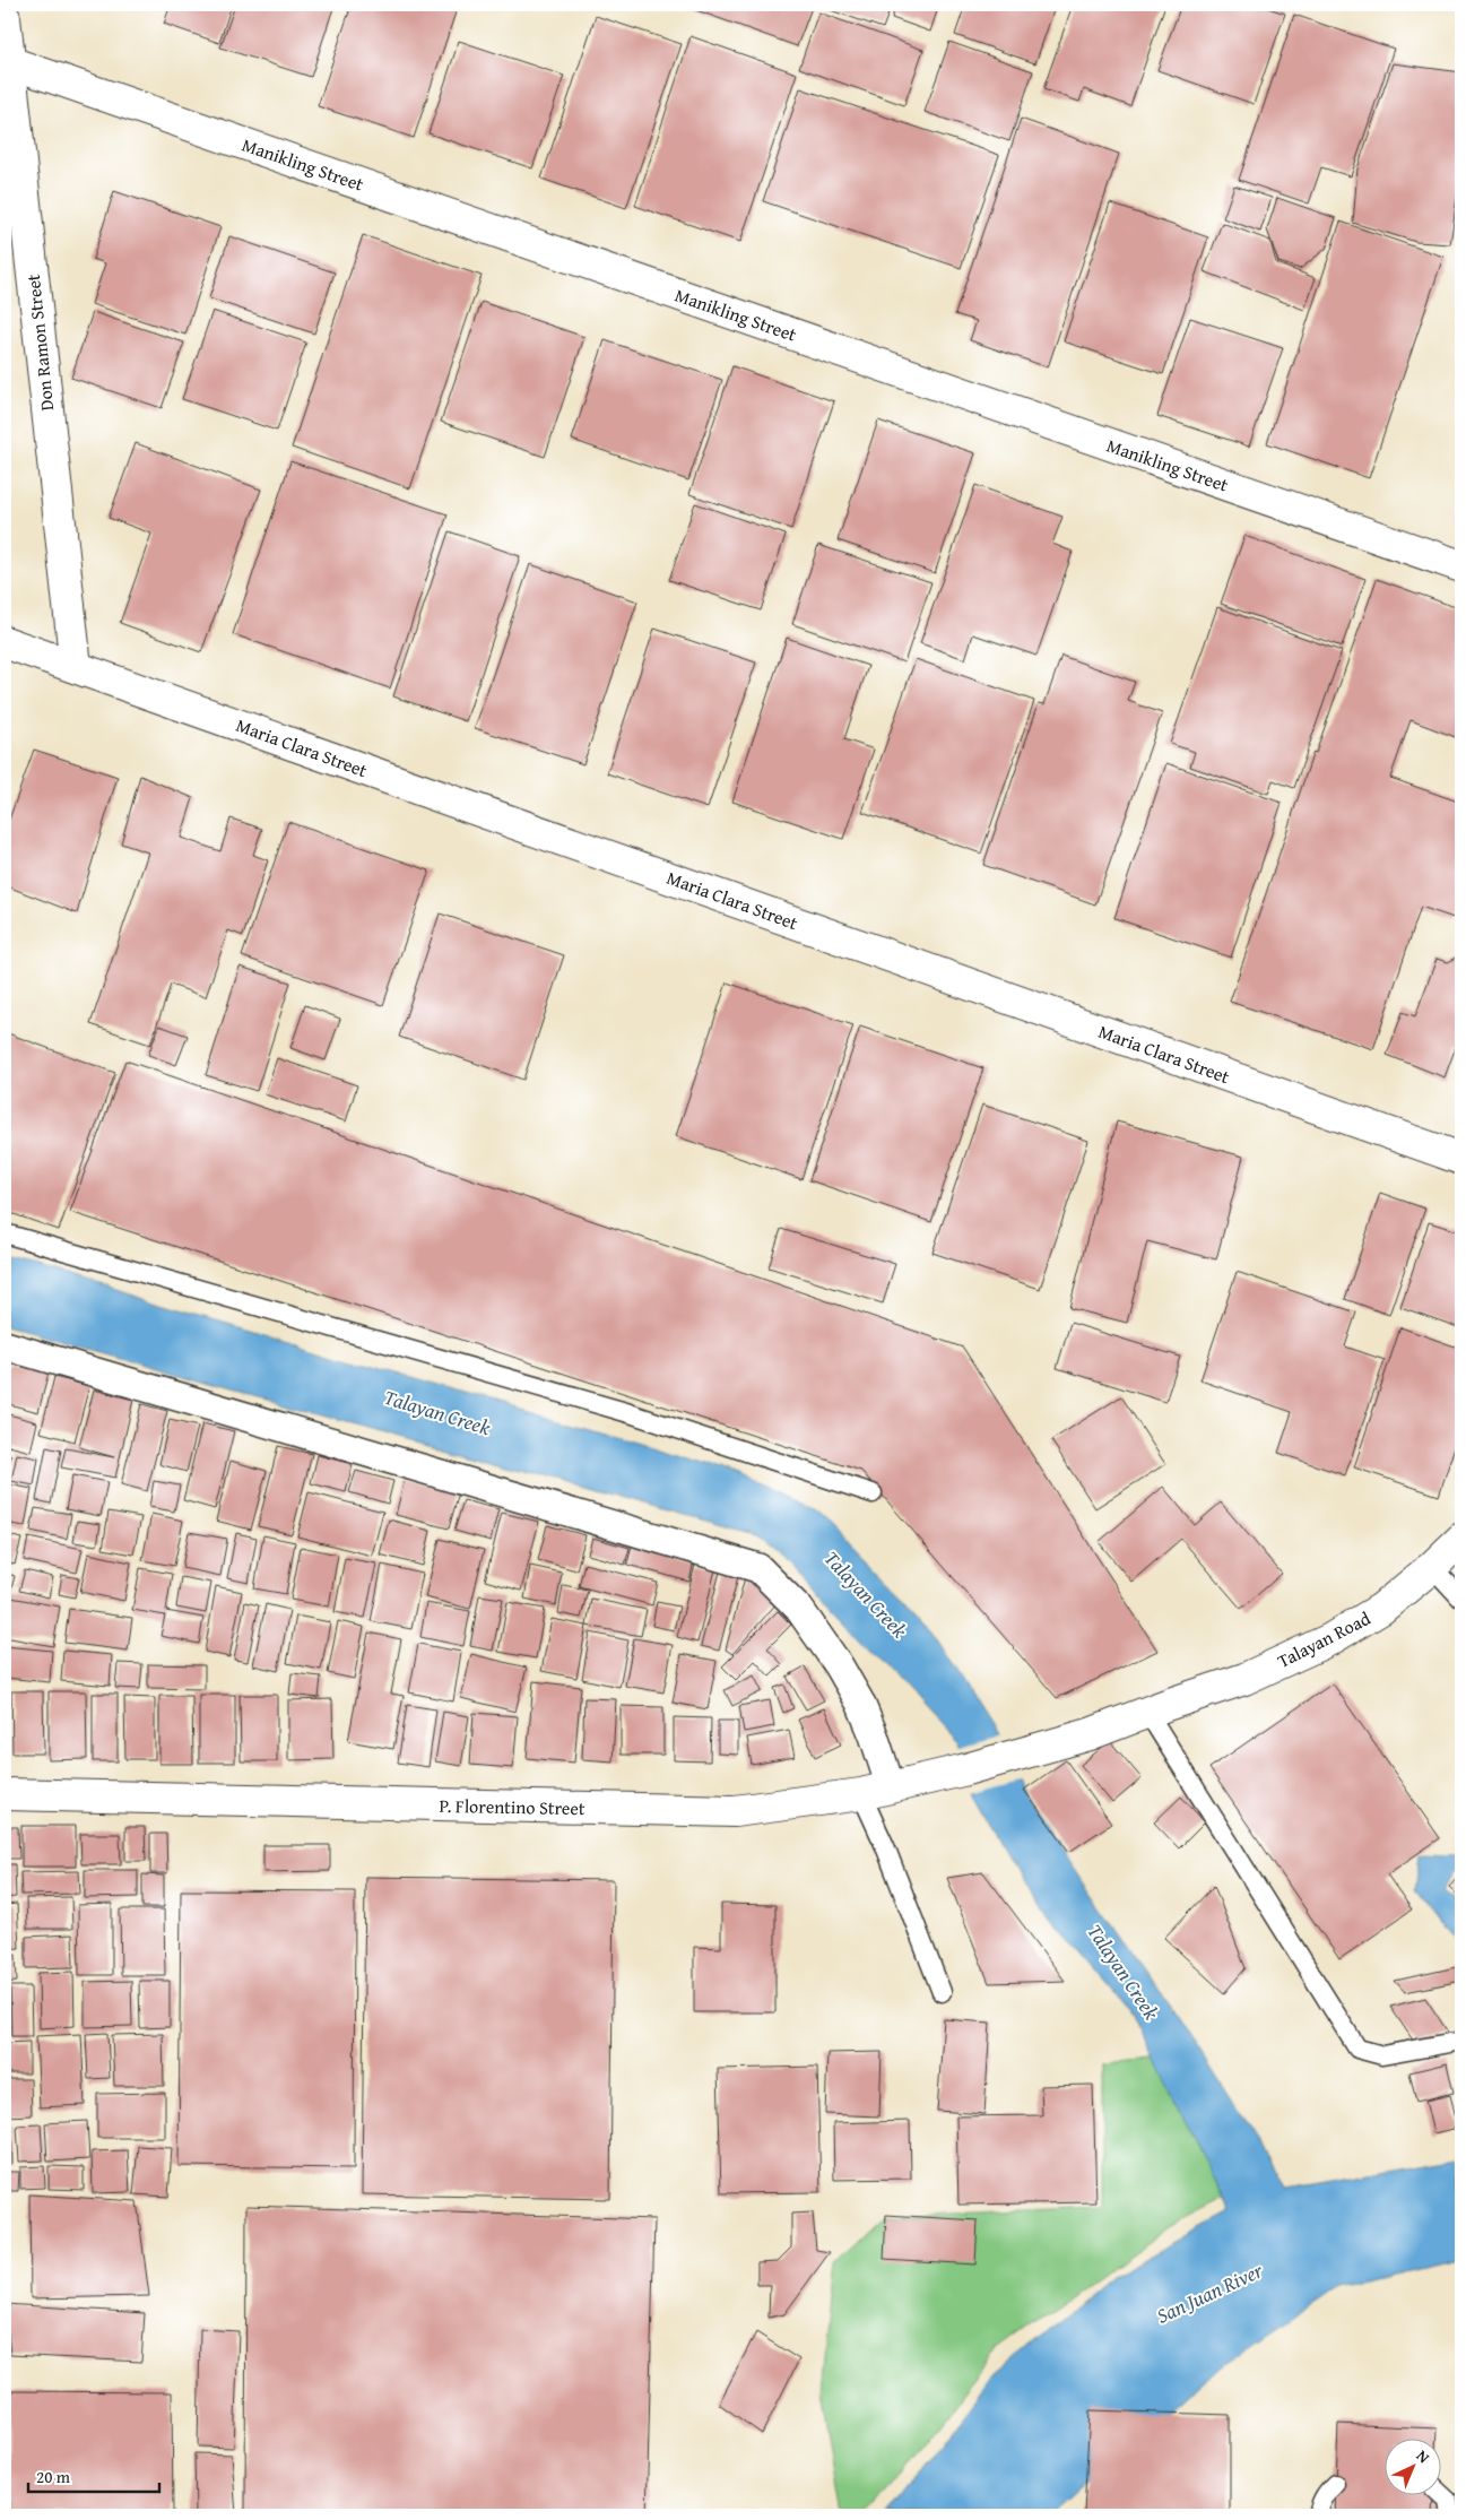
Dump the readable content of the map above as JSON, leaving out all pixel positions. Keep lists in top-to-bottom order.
{
  "streets": {
    "street": [
      "Manikling Street",
      "Don Ramon Street",
      "Maria Clara Street",
      "Talayan Road",
      "P. Florentino Street"
    ]
  },
  "crossings": [
    ["Manikling Street", "Don Ramon Street"],
    ["Don Ramon Street", "Maria Clara Street"],
    ["Talayan Road", "P. Florentino Street"]
  ],
  "water": ["Talayan Creek", "San Juan River"],
  "scale_bar": "20 m",
  "north": "top right"
}
